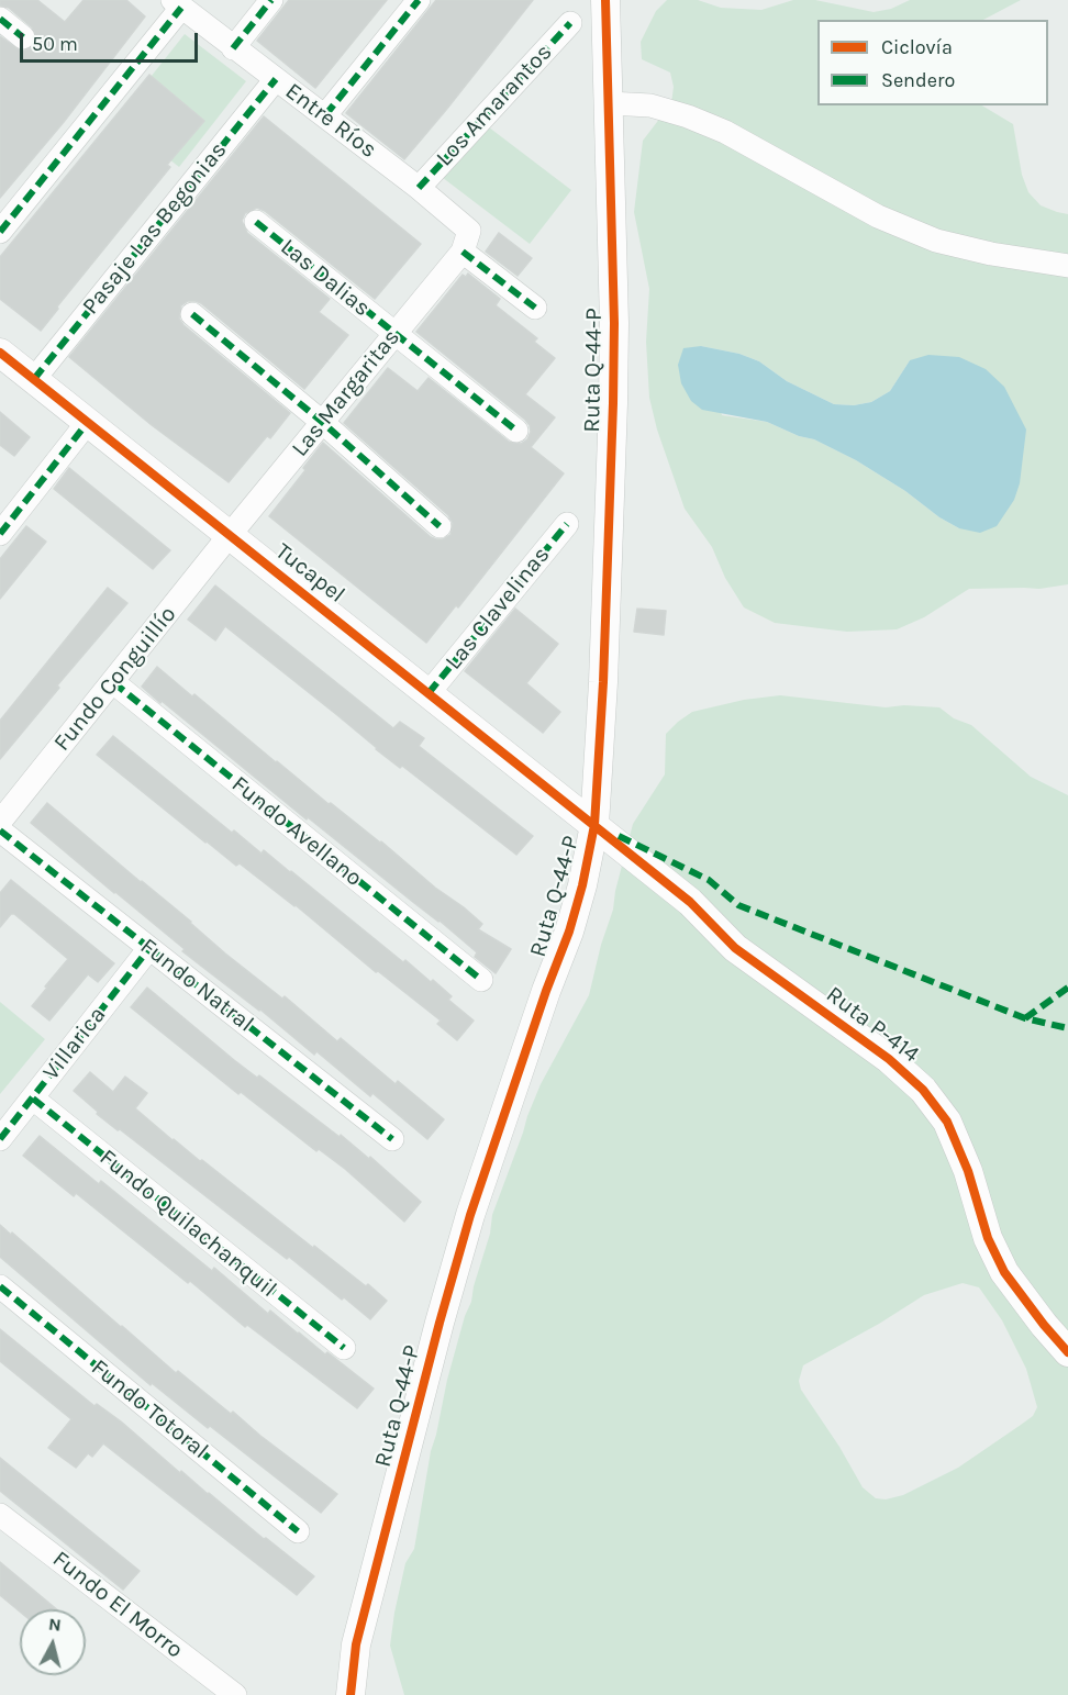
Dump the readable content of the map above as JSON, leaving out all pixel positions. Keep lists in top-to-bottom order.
{
  "streets": {
    "street": [
      "Los Amarantos",
      "Entre Ríos",
      "Pasaje Las Begonias",
      "Las Dalias",
      "Ruta Q-44-P",
      "Las Margaritas",
      "Tucapel",
      "Las Clavelinas",
      "Fundo Conguillío",
      "Fundo Avellano",
      "Fundo Natral",
      "Ruta P-414",
      "Villarica",
      "Fundo Quilachanquil",
      "Fundo Totoral",
      "Fundo El Morro"
    ]
  },
  "crossings": [
    ["Los Amarantos", "Entre Ríos"],
    ["Entre Ríos", "Pasaje Las Begonias"],
    ["Entre Ríos", "Las Margaritas"],
    ["Pasaje Las Begonias", "Tucapel"],
    ["Las Dalias", "Las Margaritas"],
    ["Ruta Q-44-P", "Tucapel"],
    ["Ruta Q-44-P", "Ruta P-414"],
    ["Las Margaritas", "Tucapel"],
    ["Las Margaritas", "Fundo Conguillío"],
    ["Tucapel", "Las Clavelinas"],
    ["Tucapel", "Fundo Conguillío"],
    ["Tucapel", "Ruta P-414"],
    ["Fundo Conguillío", "Fundo Avellano"],
    ["Fundo Natral", "Villarica"],
    ["Villarica", "Fundo Quilachanquil"]
  ],
  "legend": ["Ciclovía", "Sendero"],
  "scale_bar": "50 m",
  "north": "top"
}
